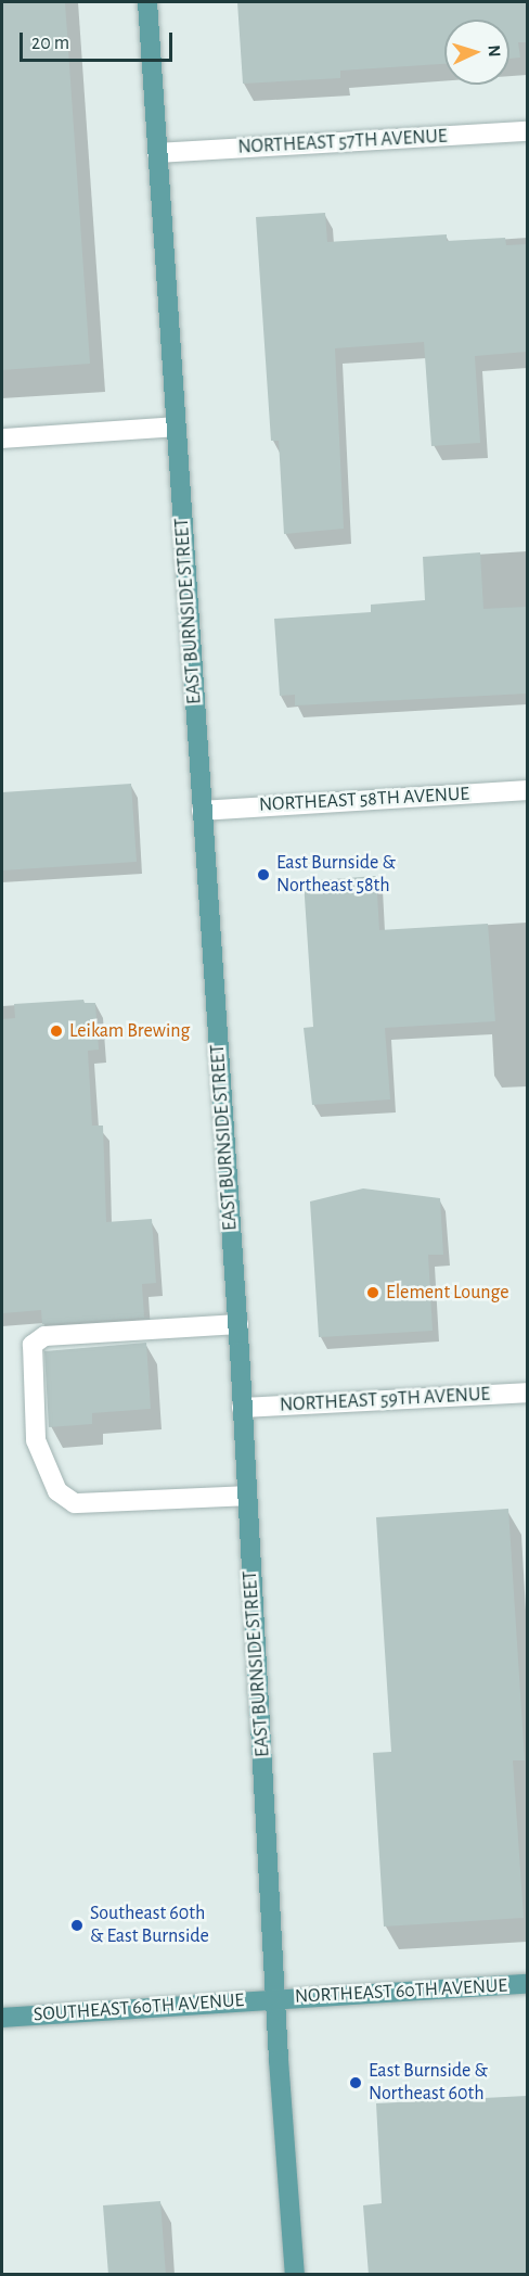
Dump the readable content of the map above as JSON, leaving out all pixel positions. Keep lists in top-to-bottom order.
{
  "streets": {
    "main road": ["EAST BURNSIDE STREET", "NORTHEAST 60TH AVENUE", "SOUTHEAST 60TH AVENUE"],
    "street": ["NORTHEAST 57TH AVENUE", "NORTHEAST 58TH AVENUE", "NORTHEAST 59TH AVENUE"]
  },
  "crossings": [
    ["NORTHEAST 57TH AVENUE", "EAST BURNSIDE STREET"],
    ["EAST BURNSIDE STREET", "NORTHEAST 58TH AVENUE"],
    ["EAST BURNSIDE STREET", "NORTHEAST 59TH AVENUE"],
    ["EAST BURNSIDE STREET", "NORTHEAST 60TH AVENUE"],
    ["EAST BURNSIDE STREET", "SOUTHEAST 60TH AVENUE"],
    ["NORTHEAST 60TH AVENUE", "SOUTHEAST 60TH AVENUE"]
  ],
  "places": [
    "East Burnside & Northeast 58th",
    "Leikam Brewing",
    "Element Lounge",
    "Southeast 60th & East Burnside",
    "East Burnside & Northeast 60th"
  ],
  "scale_bar": "20 m",
  "north": "right"
}
